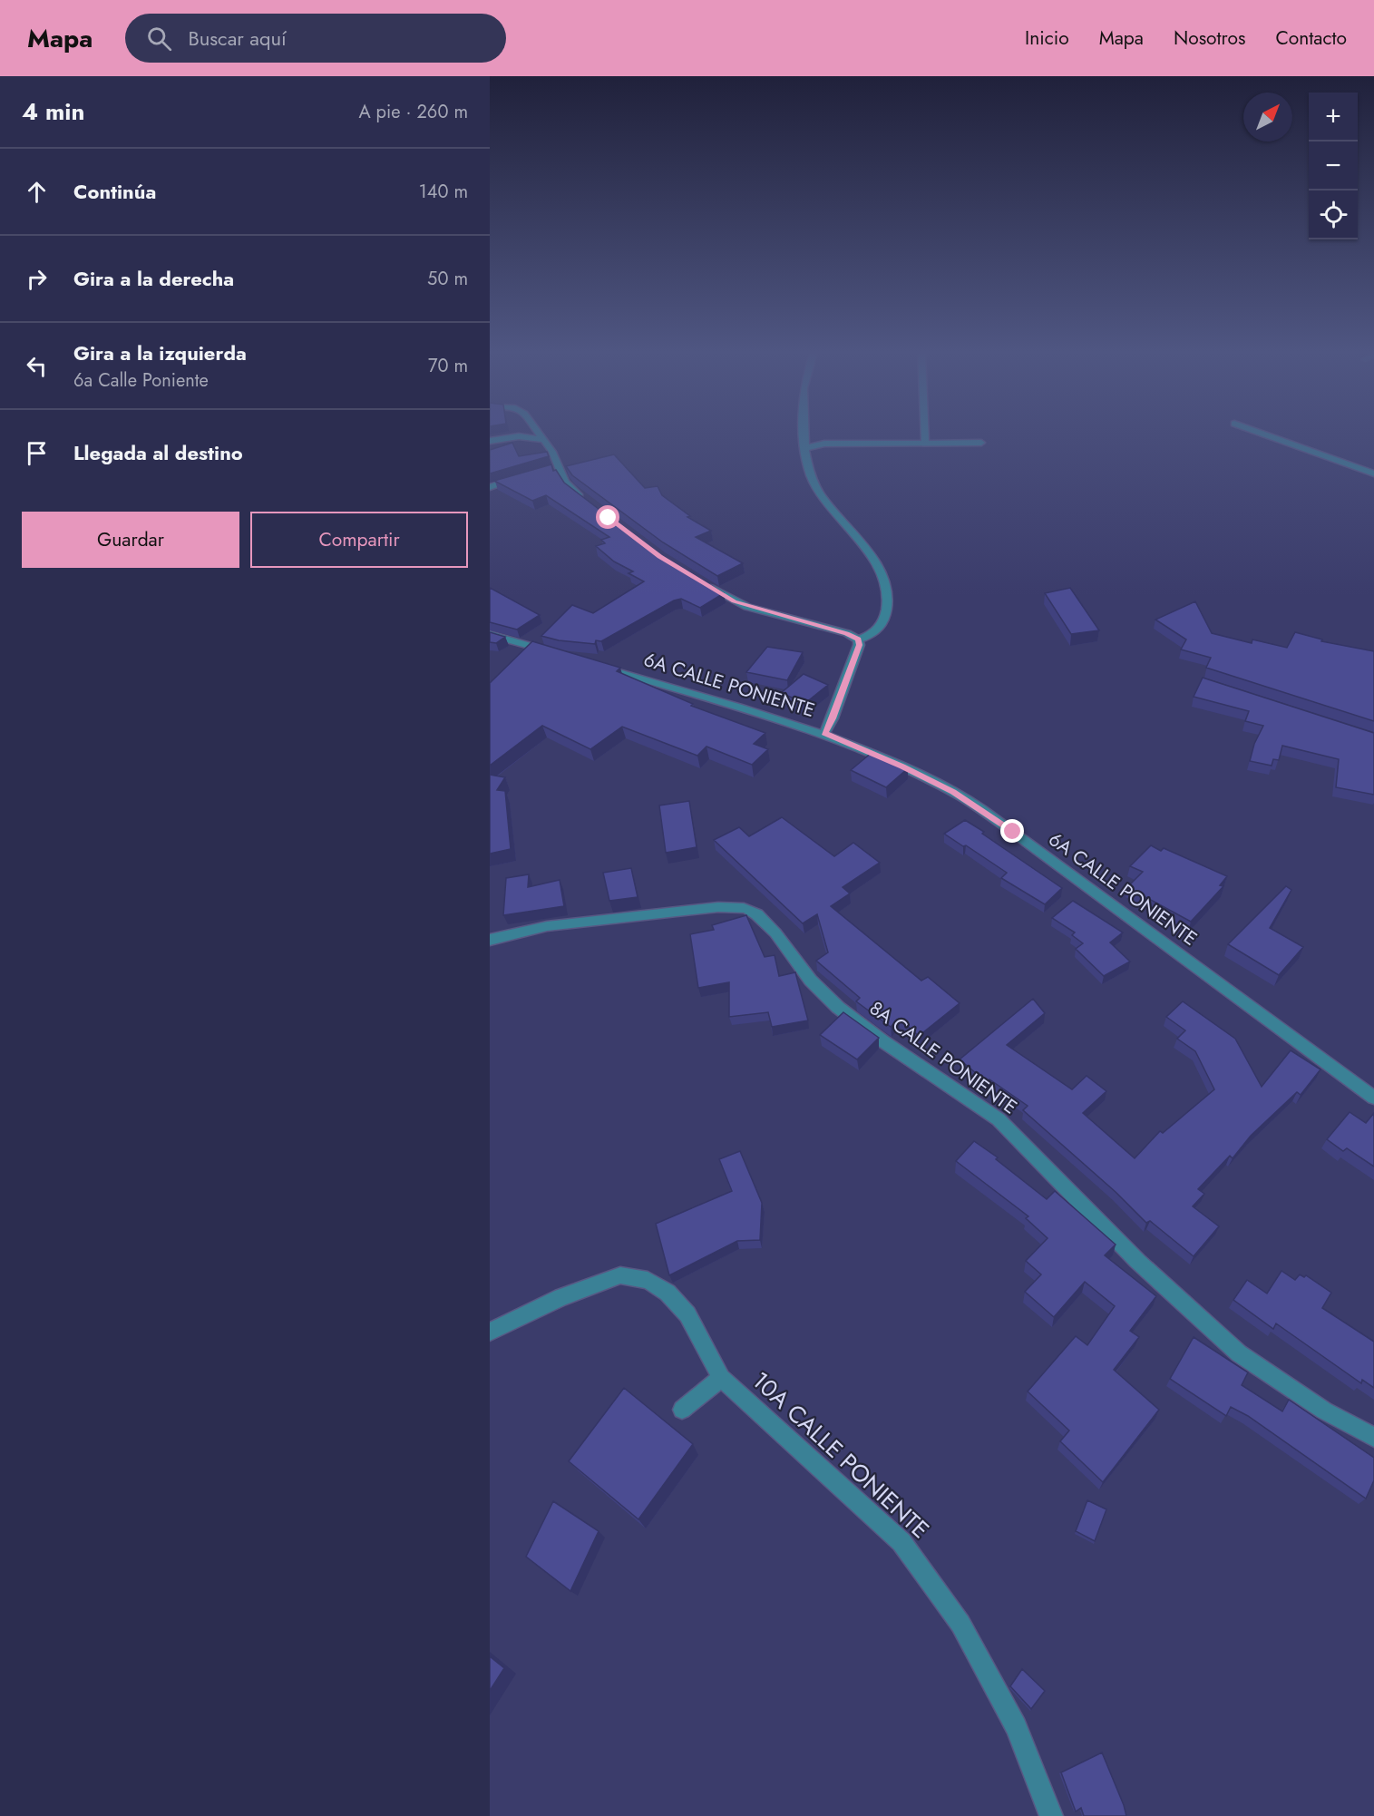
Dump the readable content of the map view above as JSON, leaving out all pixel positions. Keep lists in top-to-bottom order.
{
  "streets": {
    "street": ["6A CALLE PONIENTE", "8A CALLE PONIENTE", "10A CALLE PONIENTE"]
  },
  "north": "top right",
  "page": {
    "header": "Mapa",
    "search": "Buscar aquí",
    "nav": [
      "Inicio",
      "Mapa",
      "Nosotros",
      "Contacto"
    ],
    "heading": ["4 min", "A pie · 260 m"],
    "map_buttons": ["+", "−"],
    "list": [
      ["Continúa", "140 m"],
      ["Gira a la derecha", "50 m"],
      ["Gira a la izquierda", "6a Calle Poniente", "70 m"],
      "Llegada al destino"
    ],
    "buttons": ["Guardar", "Compartir"]
  }
}
